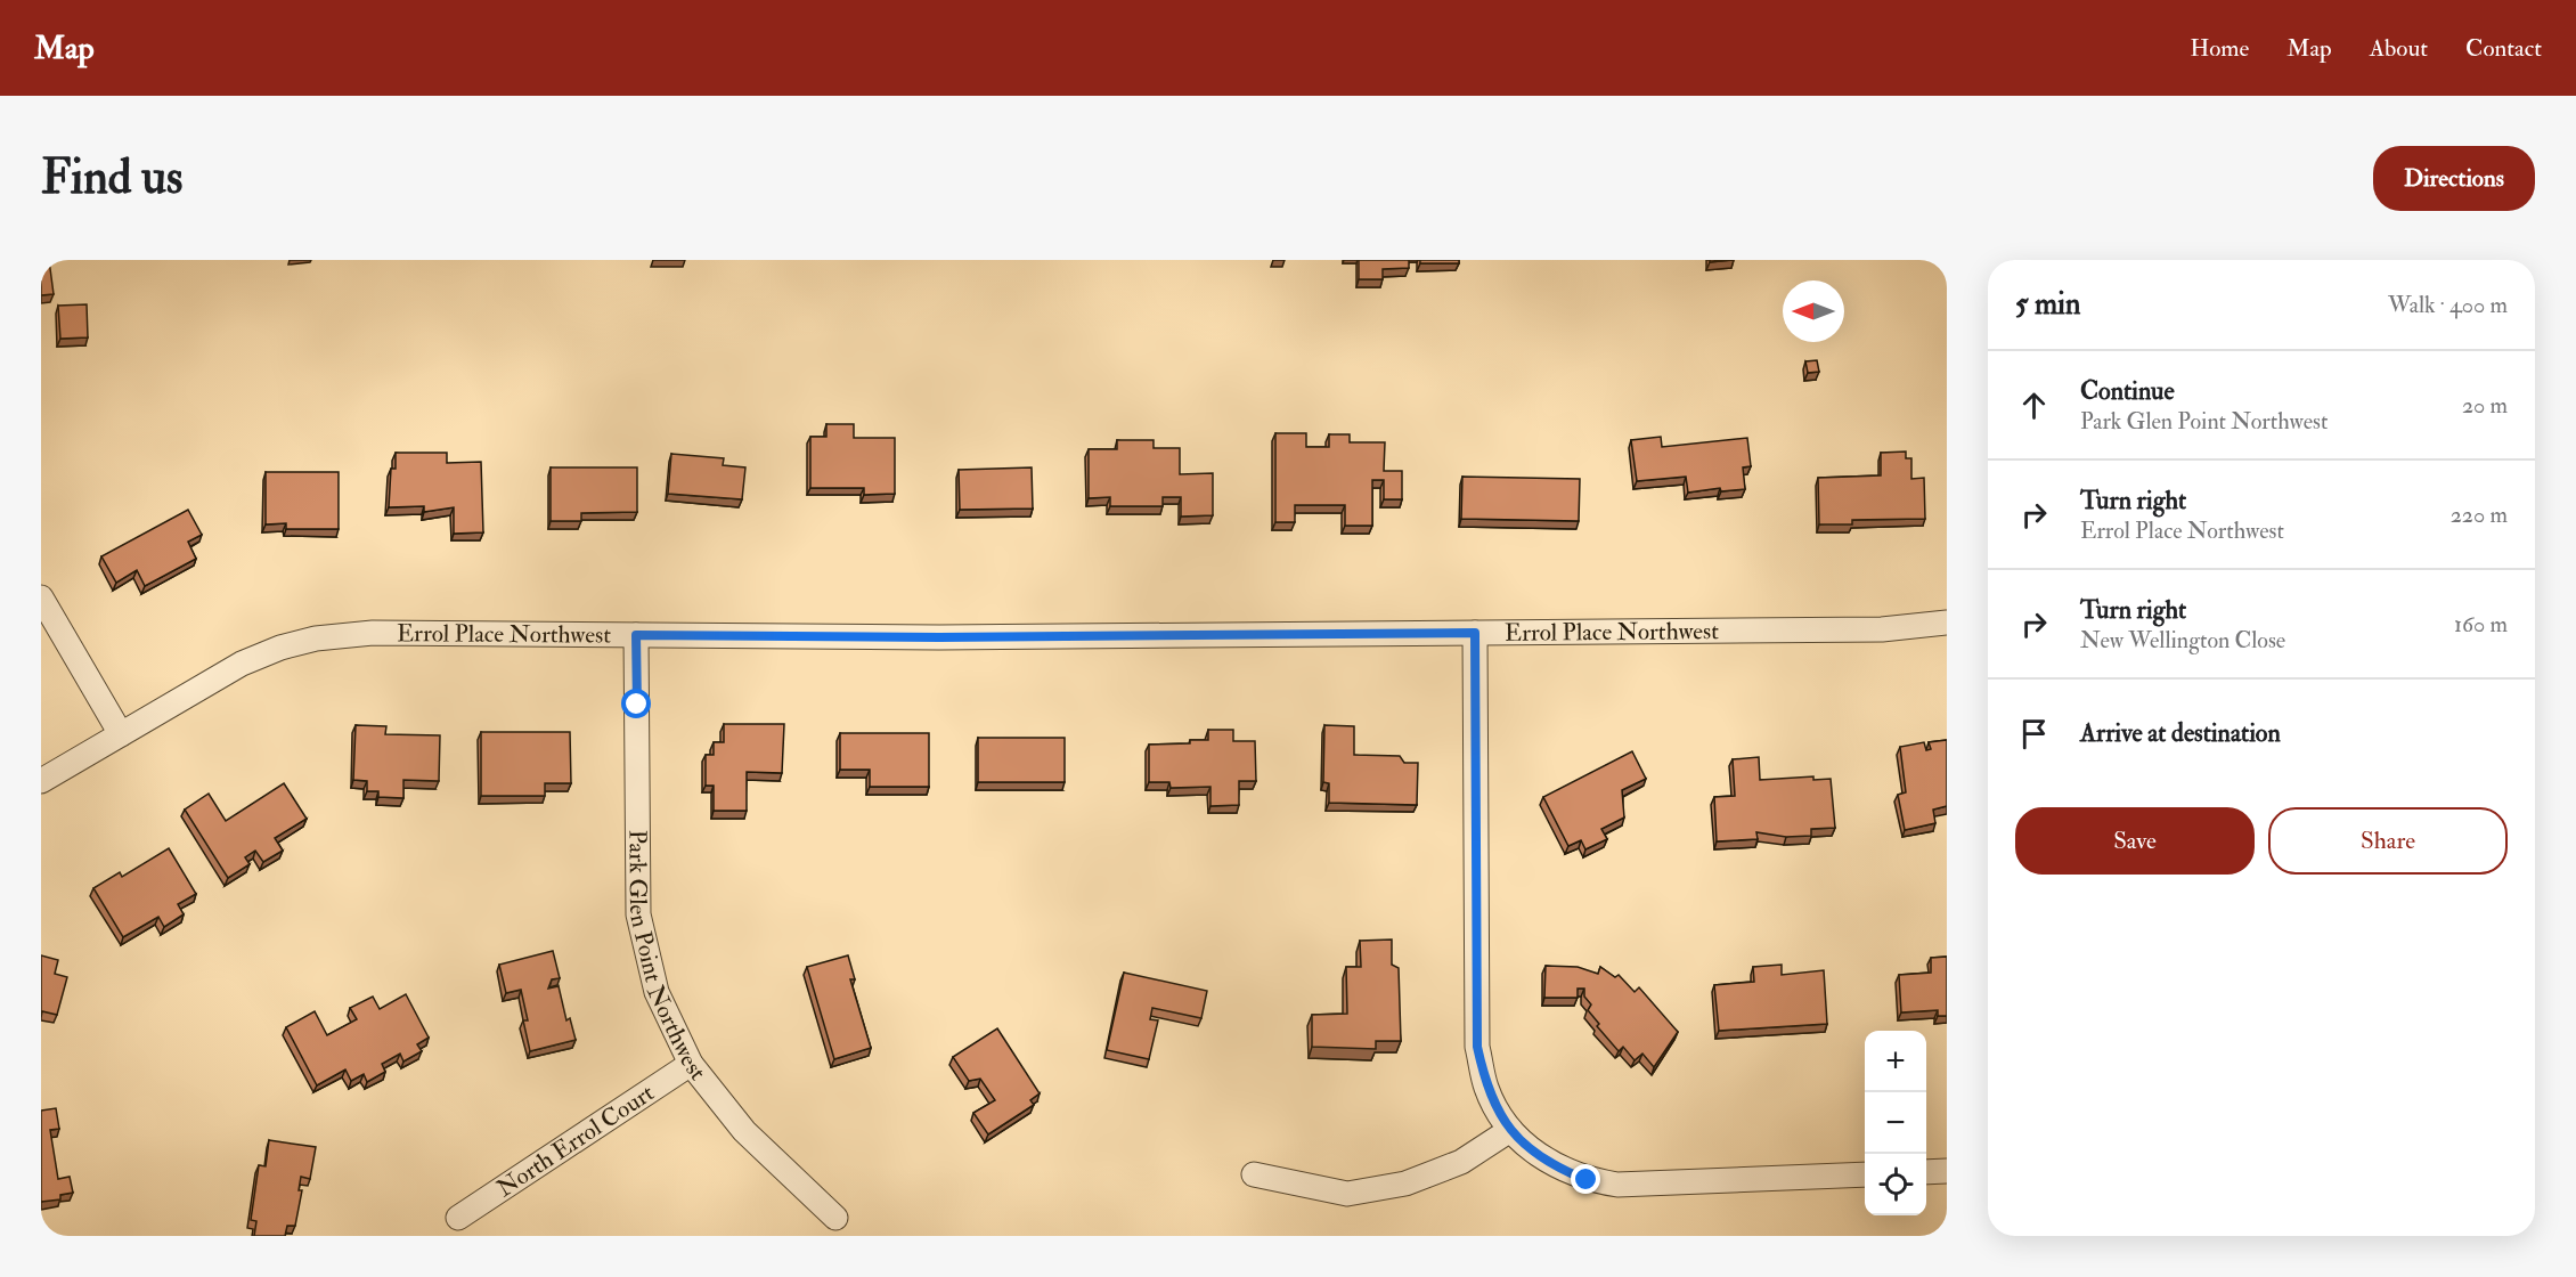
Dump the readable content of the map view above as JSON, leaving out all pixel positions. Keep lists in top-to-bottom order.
{
  "streets": {
    "street": ["Errol Place Northwest", "Park Glen Point Northwest", "North Errol Court"]
  },
  "crossings": [
    ["Errol Place Northwest", "Park Glen Point Northwest"],
    ["Park Glen Point Northwest", "North Errol Court"]
  ],
  "north": "left",
  "page": {
    "header": "Map",
    "nav": [
      "Home",
      "Map",
      "About",
      "Contact"
    ],
    "buttons": [
      "Directions",
      ["Save", "Share"]
    ],
    "title": "Find us",
    "heading": ["5 min", "Walk · 400 m"],
    "list": [
      ["Continue", "Park Glen Point Northwest", "20 m"],
      ["Turn right", "Errol Place Northwest", "220 m"],
      ["Turn right", "New Wellington Close", "160 m"],
      "Arrive at destination"
    ],
    "map_buttons": ["+", "−"]
  }
}
